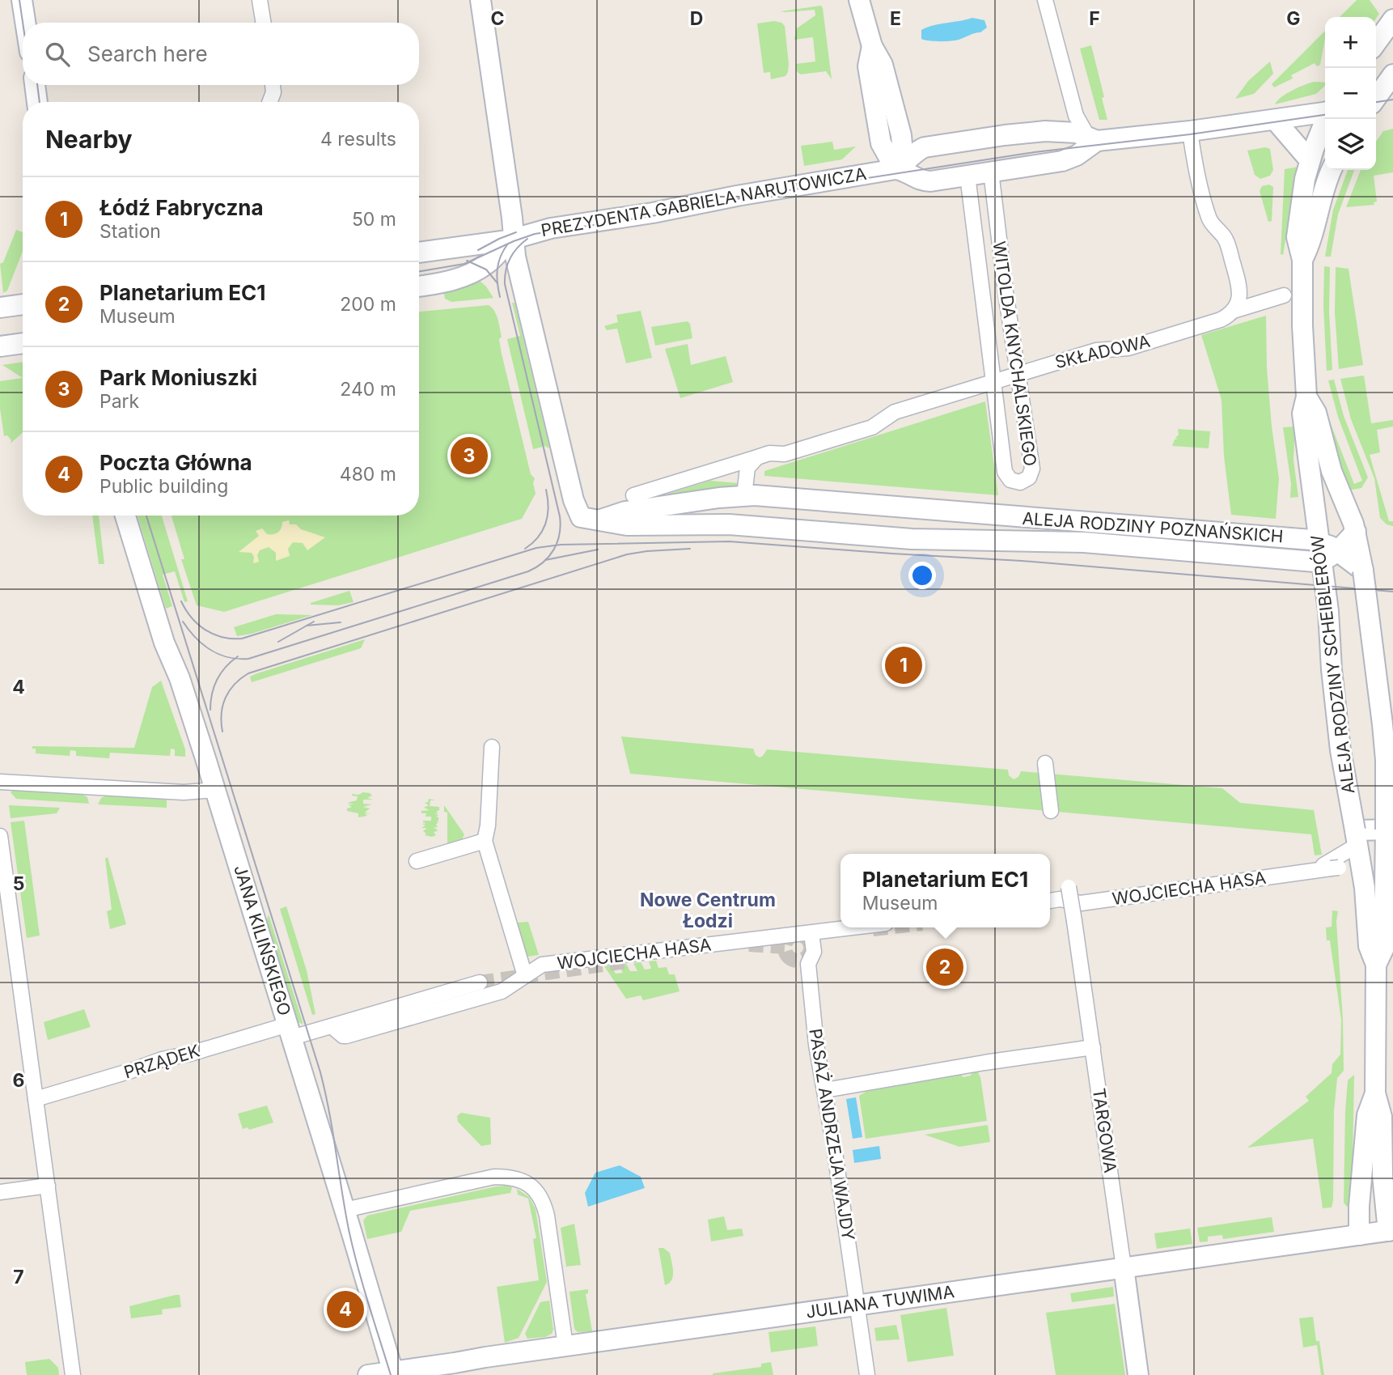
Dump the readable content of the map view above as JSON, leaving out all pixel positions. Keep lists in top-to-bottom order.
{
  "streets": {
    "street": [
      "PREZYDENTA GABRIELA NARUTOWICZA",
      "SKŁADOWA",
      "WITOLDA KNYCHALSKIEGO",
      "ALEJA RODZINY POZNAŃSKICH",
      "ALEJA RODZINY SCHEIBLERÓW",
      "WOJCIECHA HASA",
      "JANA KILIŃSKIEGO",
      "PRZĄDEK",
      "TARGOWA",
      "PASAŻ ANDRZEJA WAJDY",
      "JULIANA TUWIMA"
    ]
  },
  "crossings": [
    ["PREZYDENTA GABRIELA NARUTOWICZA", "ALEJA RODZINY POZNAŃSKICH"],
    ["SKŁADOWA", "WITOLDA KNYCHALSKIEGO"],
    ["ALEJA RODZINY POZNAŃSKICH", "ALEJA RODZINY SCHEIBLERÓW"],
    ["ALEJA RODZINY SCHEIBLERÓW", "JULIANA TUWIMA"],
    ["WOJCIECHA HASA", "TARGOWA"],
    ["WOJCIECHA HASA", "PASAŻ ANDRZEJA WAJDY"],
    ["JANA KILIŃSKIEGO", "PRZĄDEK"],
    ["JANA KILIŃSKIEGO", "JULIANA TUWIMA"],
    ["TARGOWA", "JULIANA TUWIMA"],
    ["PASAŻ ANDRZEJA WAJDY", "JULIANA TUWIMA"]
  ],
  "districts": ["Nowe Centrum Łodzi"],
  "page": {
    "map_buttons": ["+", "−"],
    "search": "Search here",
    "heading": ["Nearby", "4 results"],
    "list": [
      {
        "mark": "1",
        "name": "Łódź Fabryczna",
        "note": "Station",
        "value": "50 m"
      },
      {
        "mark": "2",
        "name": "Planetarium EC1",
        "note": "Museum",
        "value": "200 m"
      },
      {
        "mark": "3",
        "name": "Park Moniuszki",
        "note": "Park",
        "value": "240 m"
      },
      {
        "mark": "4",
        "name": "Poczta Główna",
        "note": "Public building",
        "value": "480 m"
      }
    ],
    "pins": [
      "3",
      "1",
      "2",
      "4"
    ],
    "popup": ["Planetarium EC1", "Museum"]
  },
  "grid": {
    "columns": [
      "C",
      "D",
      "E",
      "F",
      "G"
    ],
    "rows": [
      "4",
      "5",
      "6",
      "7"
    ]
  }
}
